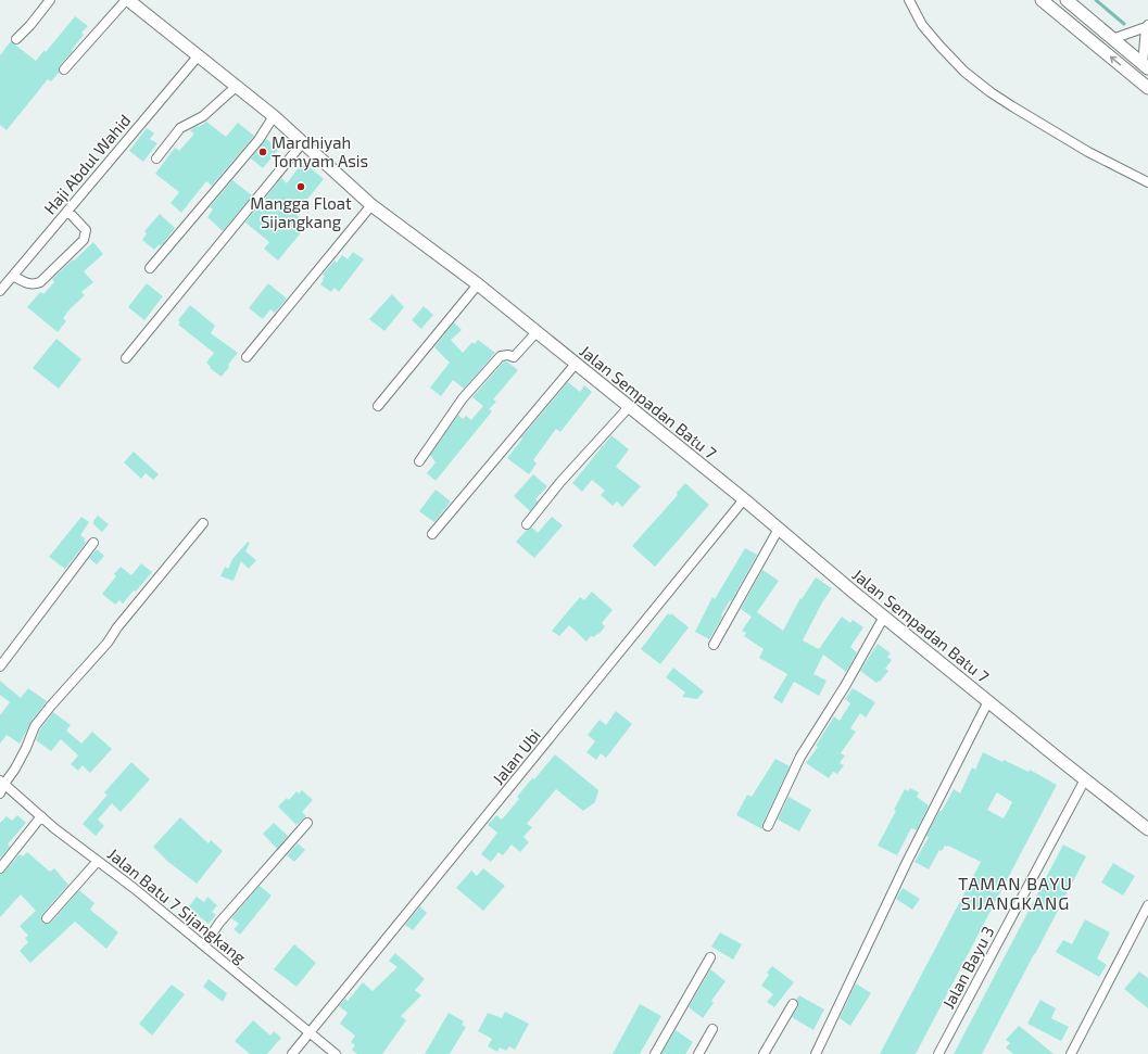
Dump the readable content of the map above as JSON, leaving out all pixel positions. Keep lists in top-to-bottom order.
{
  "streets": {
    "street": [
      "Haji Abdul Wahid",
      "Jalan Sempadan Batu 7",
      "Jalan Ubi",
      "Jalan Batu 7 Sijangkang",
      "Jalan Bayu 3"
    ]
  },
  "crossings": [
    ["Haji Abdul Wahid", "Jalan Sempadan Batu 7"],
    ["Jalan Sempadan Batu 7", "Jalan Ubi"],
    ["Jalan Sempadan Batu 7", "Jalan Bayu 3"],
    ["Jalan Ubi", "Jalan Batu 7 Sijangkang"]
  ],
  "districts": ["TAMAN BAYU SIJANGKANG"],
  "places": ["Mardhiyah Tomyam Asis", "Mangga Float Sijangkang"]
}
